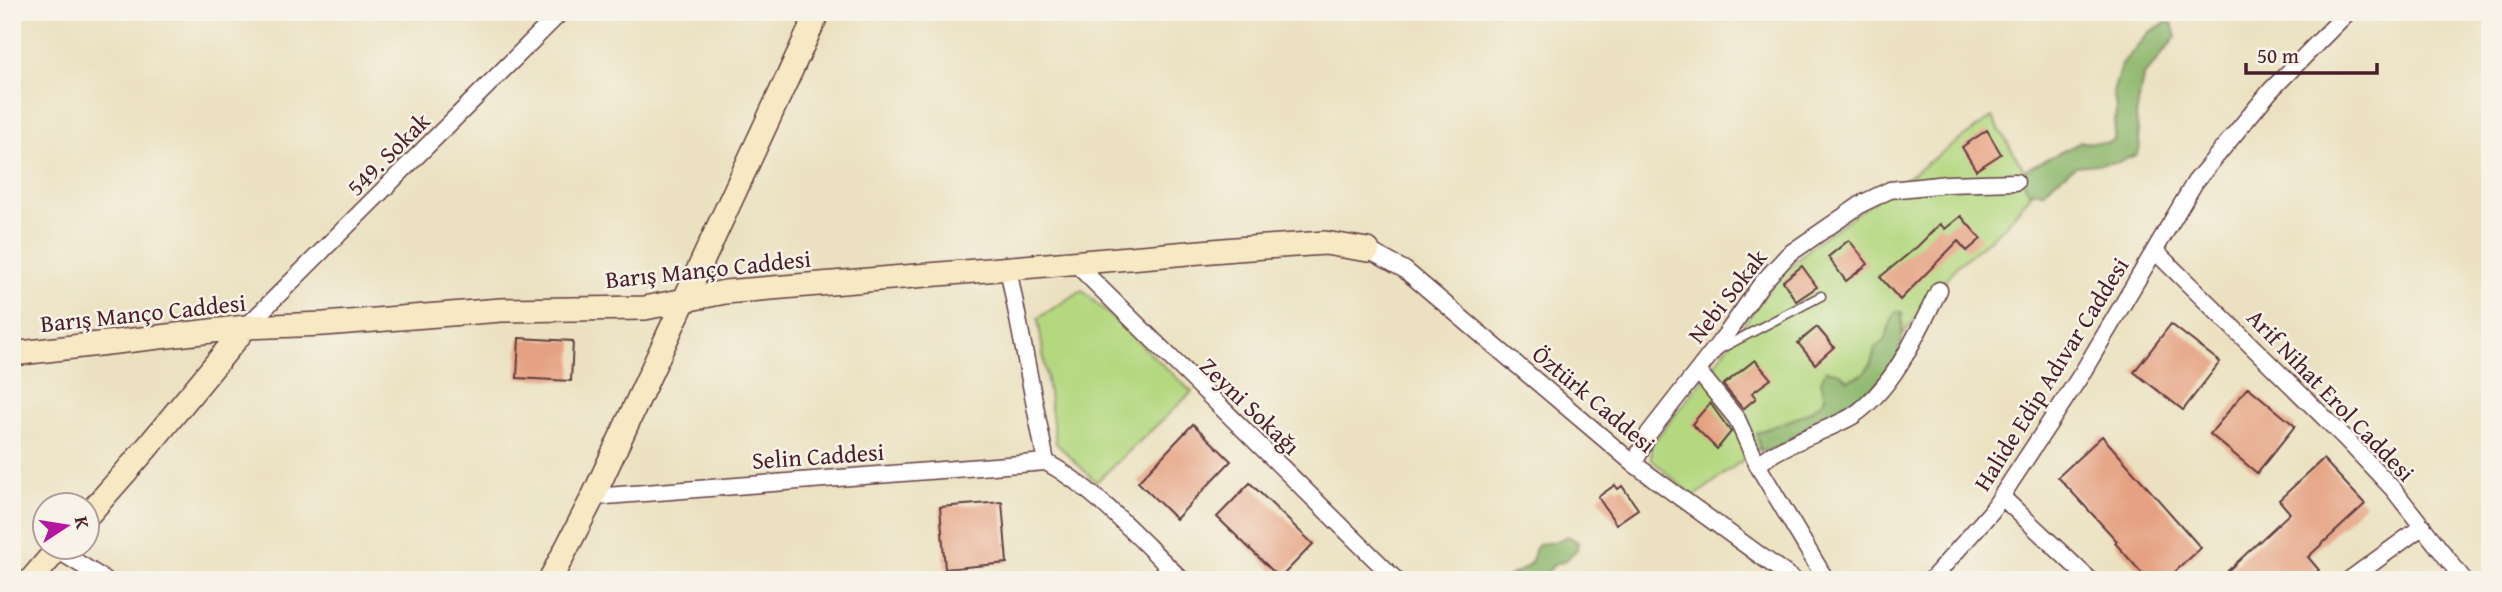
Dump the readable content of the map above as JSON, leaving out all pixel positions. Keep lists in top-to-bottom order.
{
  "streets": {
    "street": [
      "549. Sokak",
      "Barış Manço Caddesi",
      "Nebi Sokak",
      "Halide Edip Adıvar Caddesi",
      "Arif Nihat Erol Caddesi",
      "Öztürk Caddesi",
      "Zeyni Sokağı",
      "Selin Caddesi"
    ]
  },
  "crossings": [
    ["549. Sokak", "Barış Manço Caddesi"],
    ["Barış Manço Caddesi", "Öztürk Caddesi"],
    ["Barış Manço Caddesi", "Zeyni Sokağı"],
    ["Nebi Sokak", "Öztürk Caddesi"],
    ["Halide Edip Adıvar Caddesi", "Arif Nihat Erol Caddesi"]
  ],
  "scale_bar": "50 m",
  "north": "right"
}
